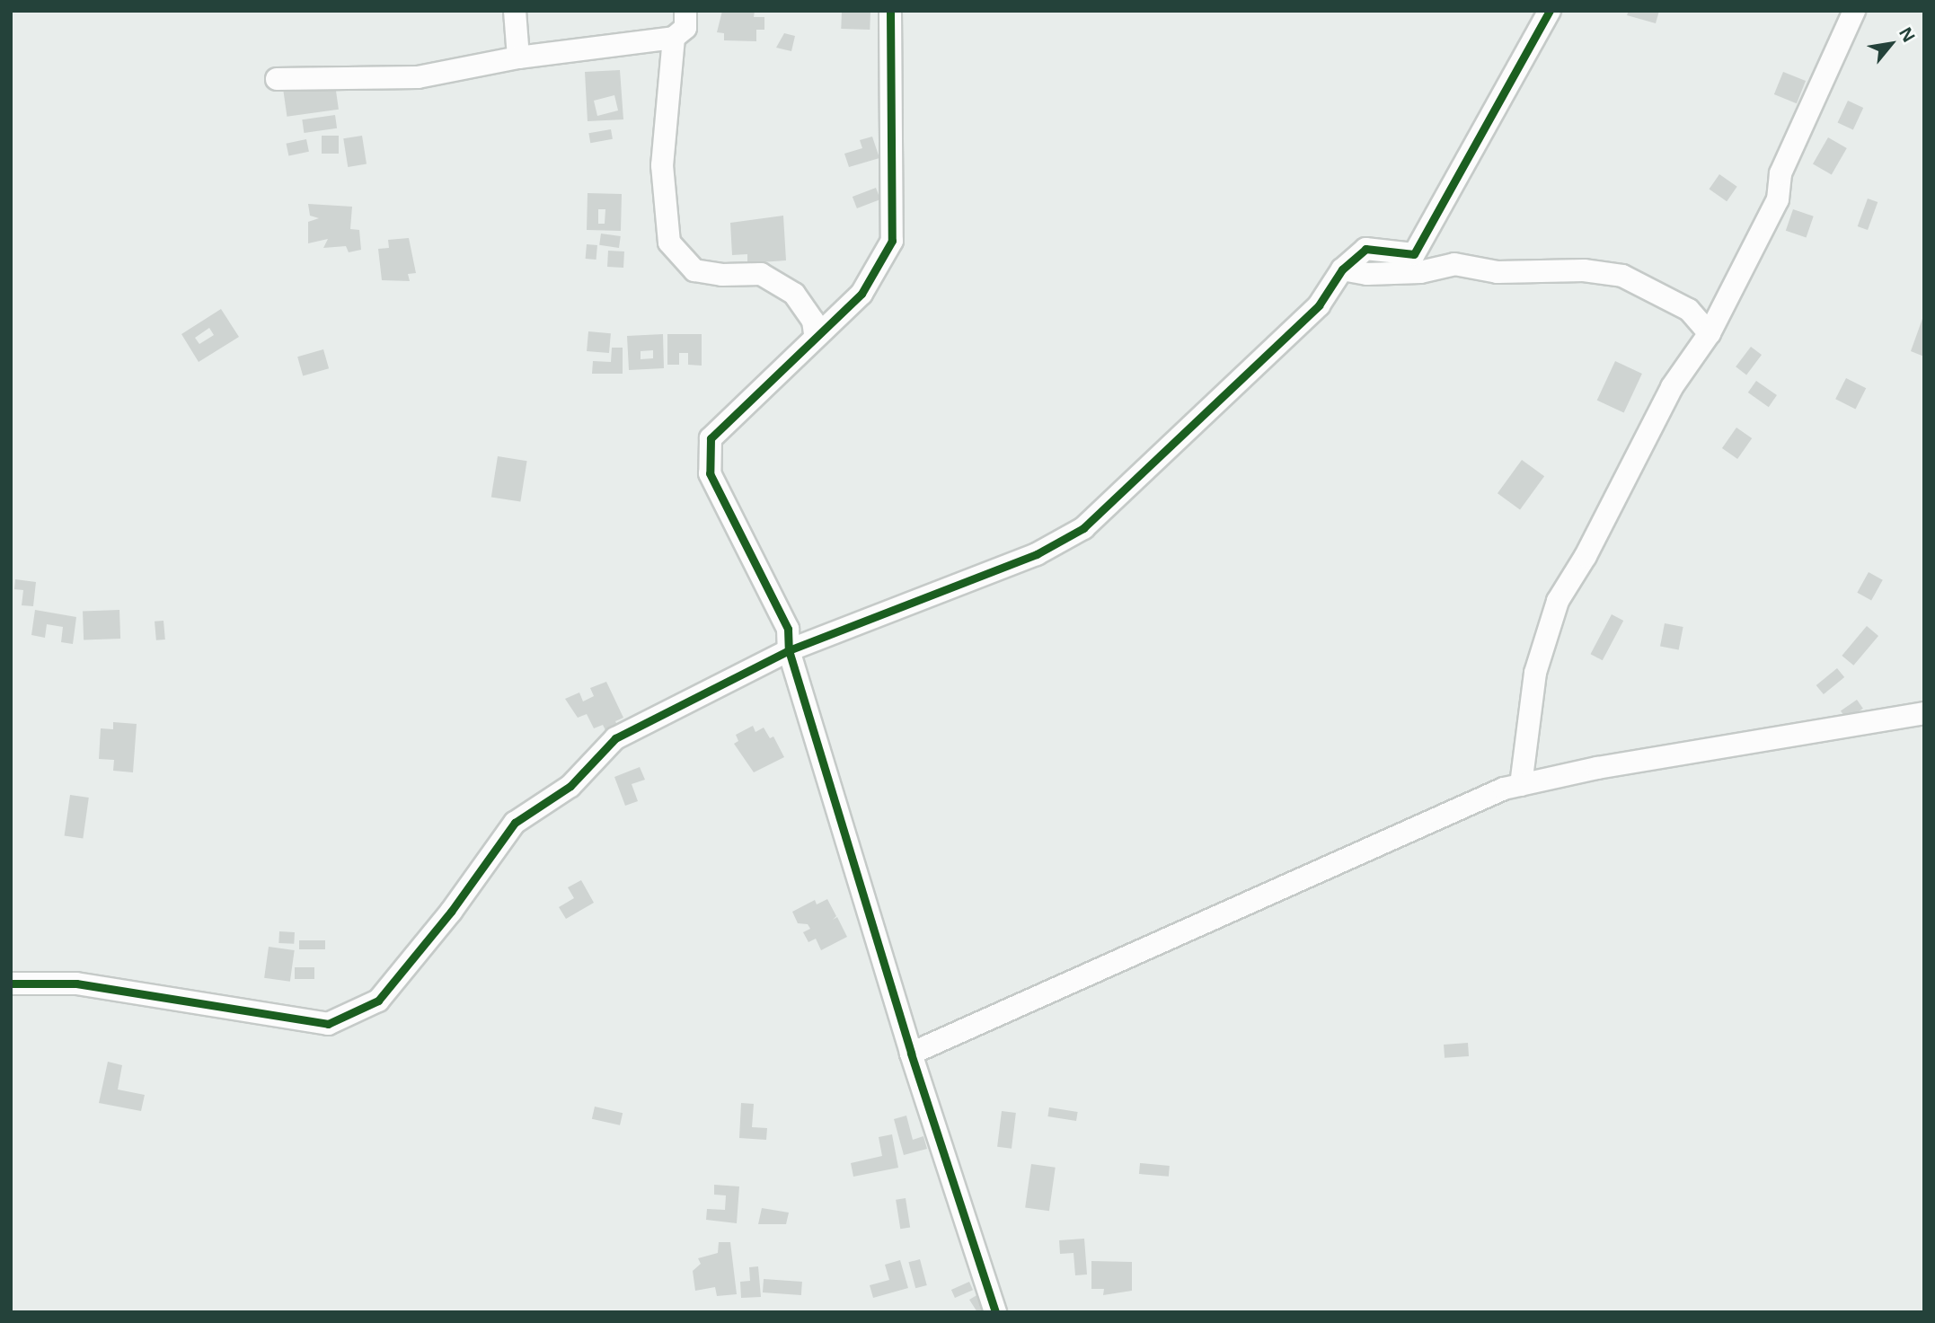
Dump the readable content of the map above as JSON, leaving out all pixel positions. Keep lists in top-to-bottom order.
{
  "north": "top right"
}
